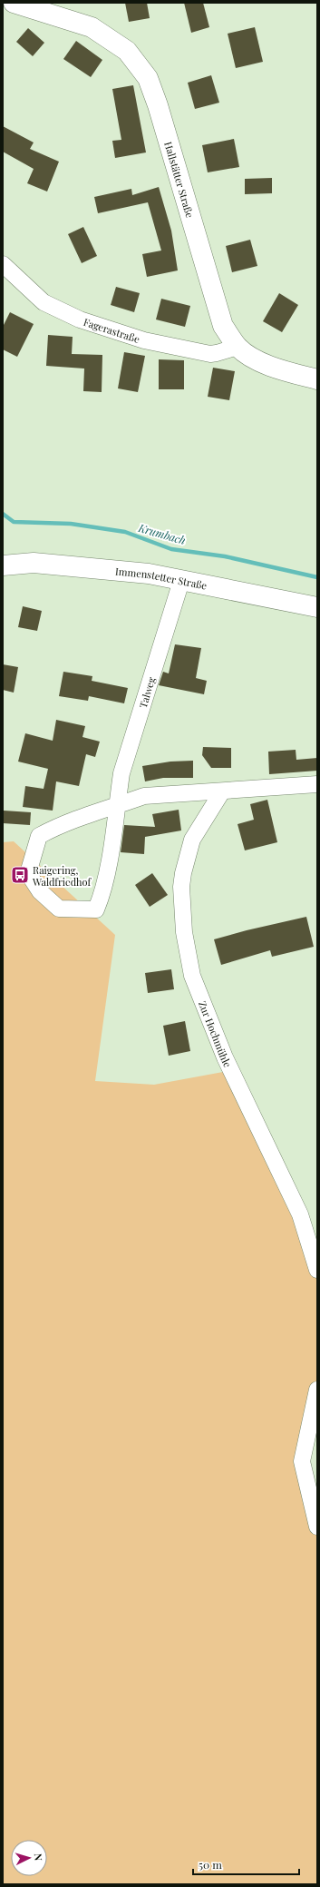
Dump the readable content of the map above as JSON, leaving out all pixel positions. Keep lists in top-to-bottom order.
{
  "streets": {
    "street": [
      "Hallstätter Straße",
      "Fagerastraße",
      "Immenstetter Straße",
      "Talweg",
      "Zur Hochmühle"
    ]
  },
  "crossings": [
    ["Hallstätter Straße", "Fagerastraße"],
    ["Immenstetter Straße", "Talweg"]
  ],
  "water": ["Krumbach"],
  "places": {
    "bus stop": ["Raigering, Waldfriedhof"]
  },
  "scale_bar": "50 m",
  "north": "right"
}
